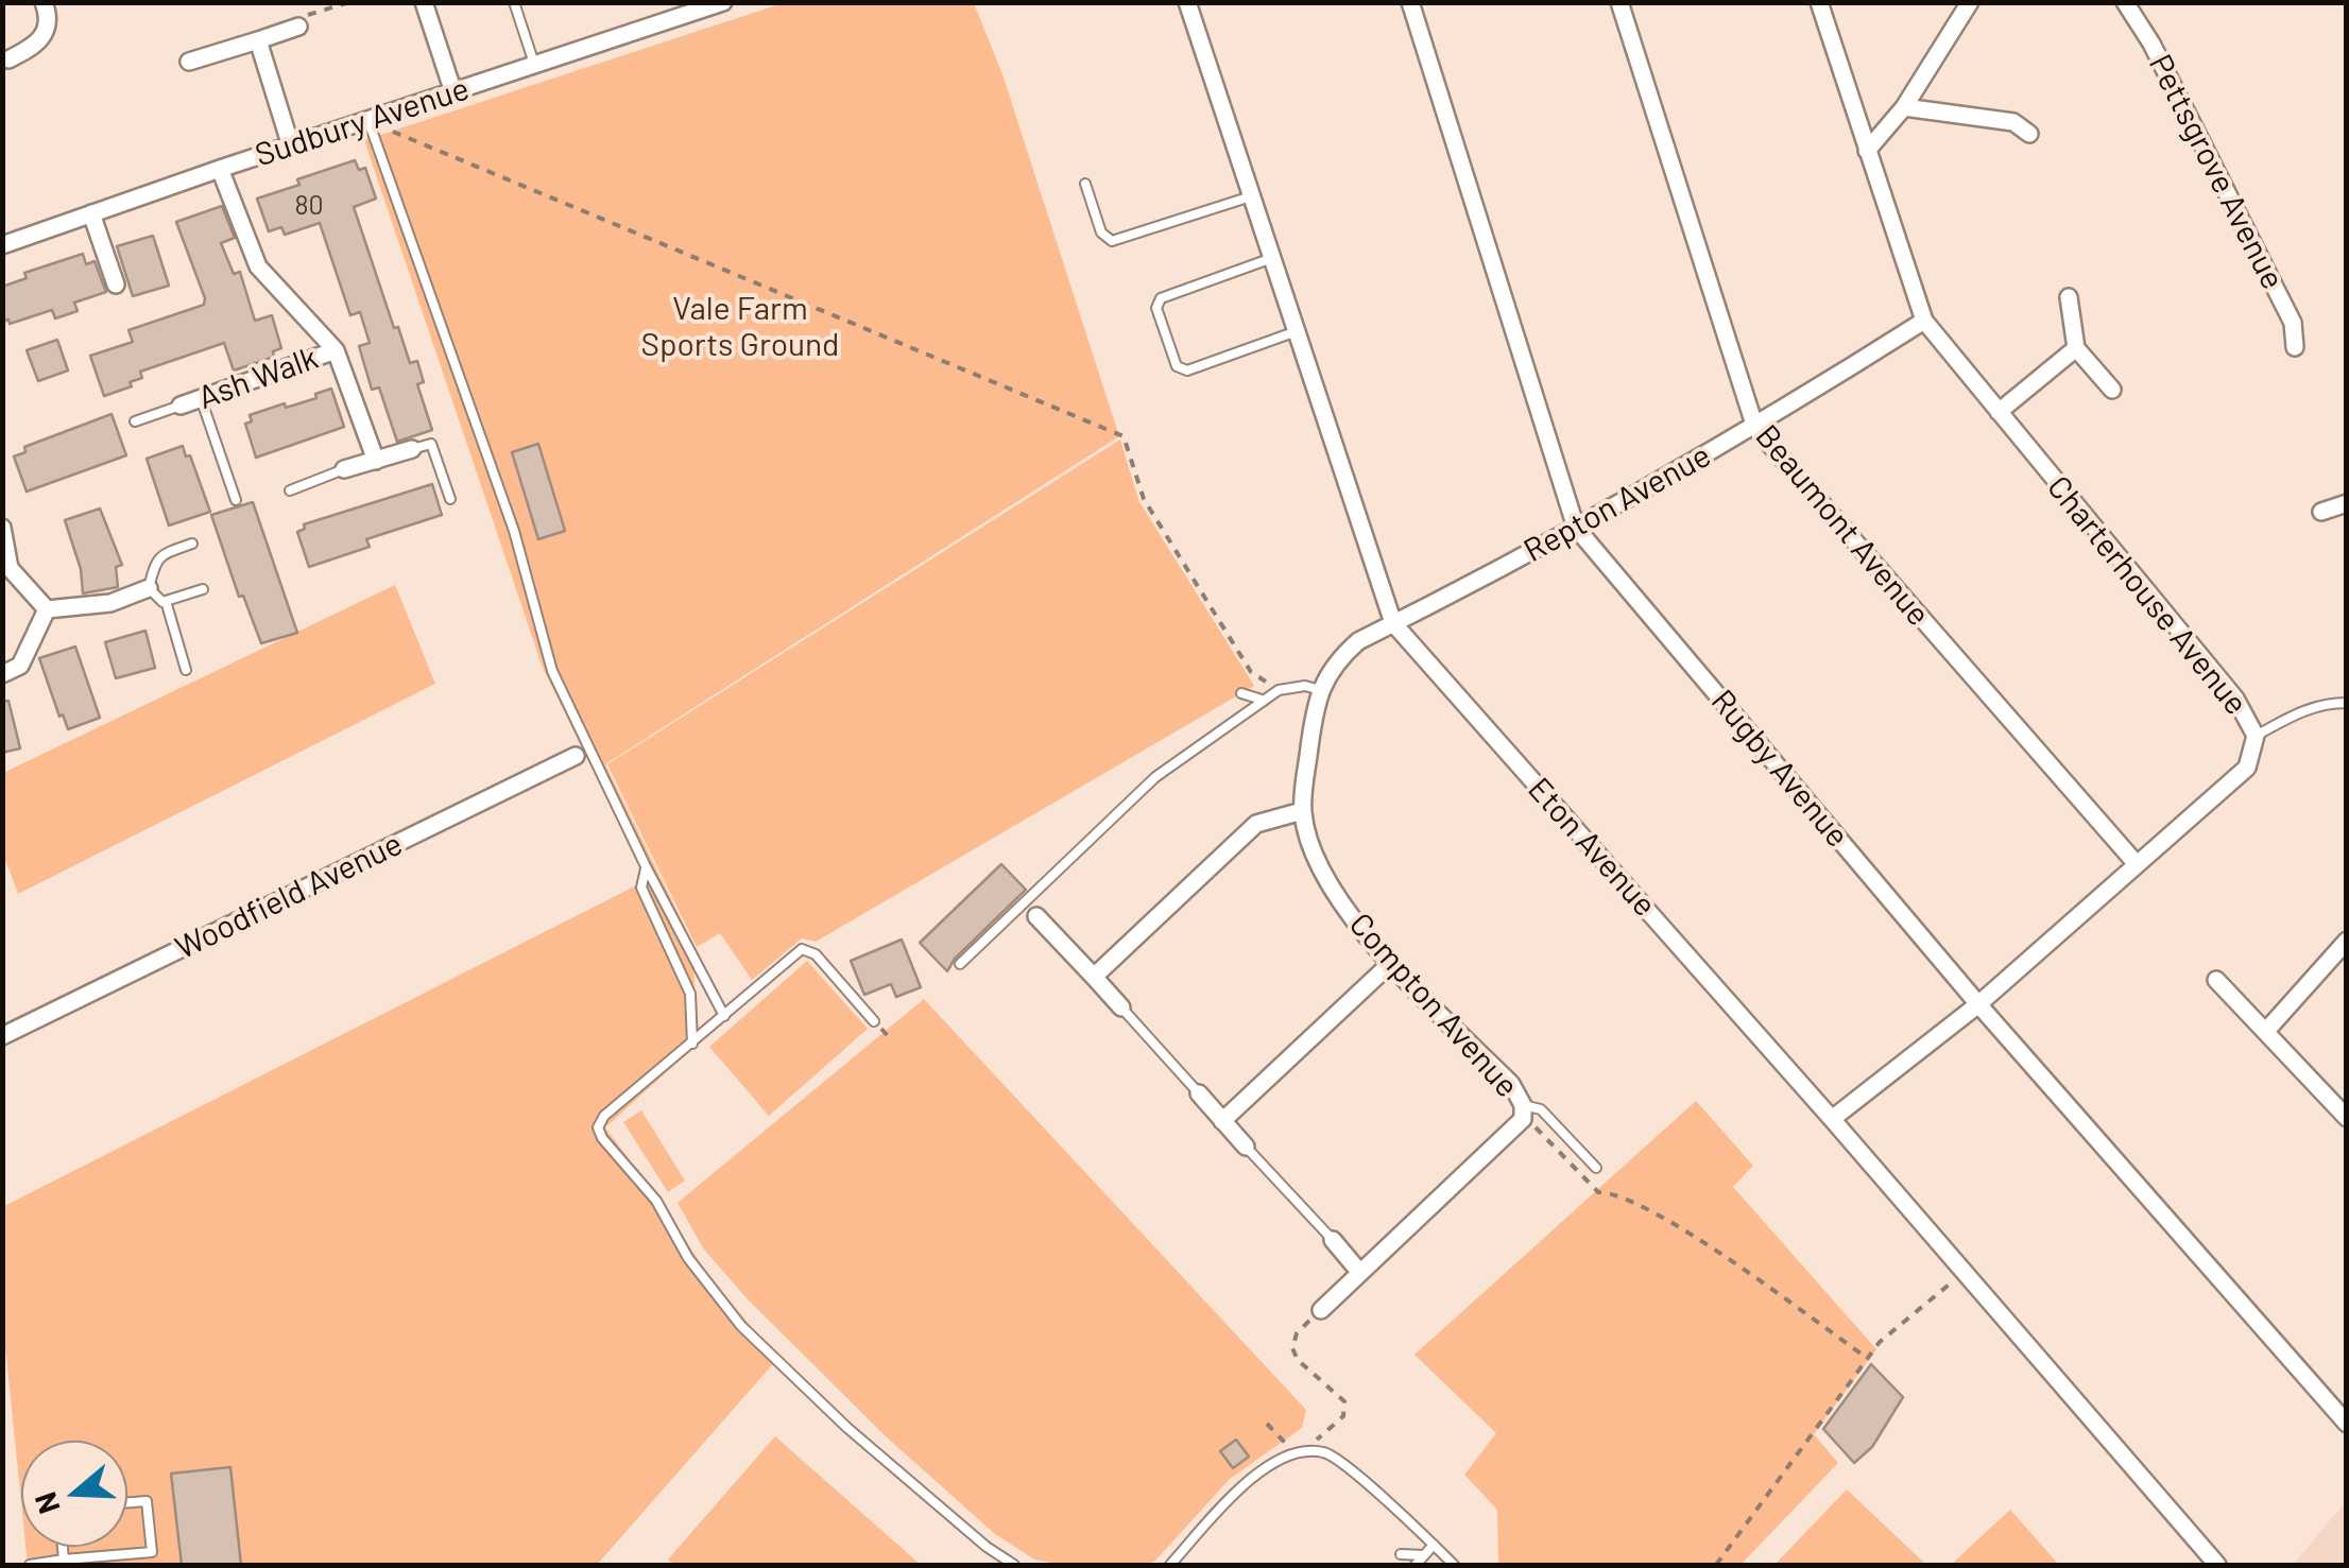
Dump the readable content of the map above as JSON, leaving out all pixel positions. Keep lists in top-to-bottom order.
{
  "streets": {
    "street": [
      "Sudbury Avenue",
      "Pettsgrove Avenue",
      "Ash Walk",
      "Repton Avenue",
      "Beaumont Avenue",
      "Charterhouse Avenue",
      "Rugby Avenue",
      "Eton Avenue",
      "Woodfield Avenue",
      "Compton Avenue"
    ]
  },
  "crossings": [
    ["Sudbury Avenue", "Ash Walk"],
    ["Repton Avenue", "Beaumont Avenue"],
    ["Repton Avenue", "Charterhouse Avenue"],
    ["Repton Avenue", "Rugby Avenue"],
    ["Repton Avenue", "Eton Avenue"],
    ["Repton Avenue", "Compton Avenue"],
    ["Beaumont Avenue", "Charterhouse Avenue"],
    ["Charterhouse Avenue", "Rugby Avenue"],
    ["Charterhouse Avenue", "Eton Avenue"]
  ],
  "parks": ["Vale Farm Sports Ground"],
  "house_numbers": ["80"],
  "north": "left"
}
